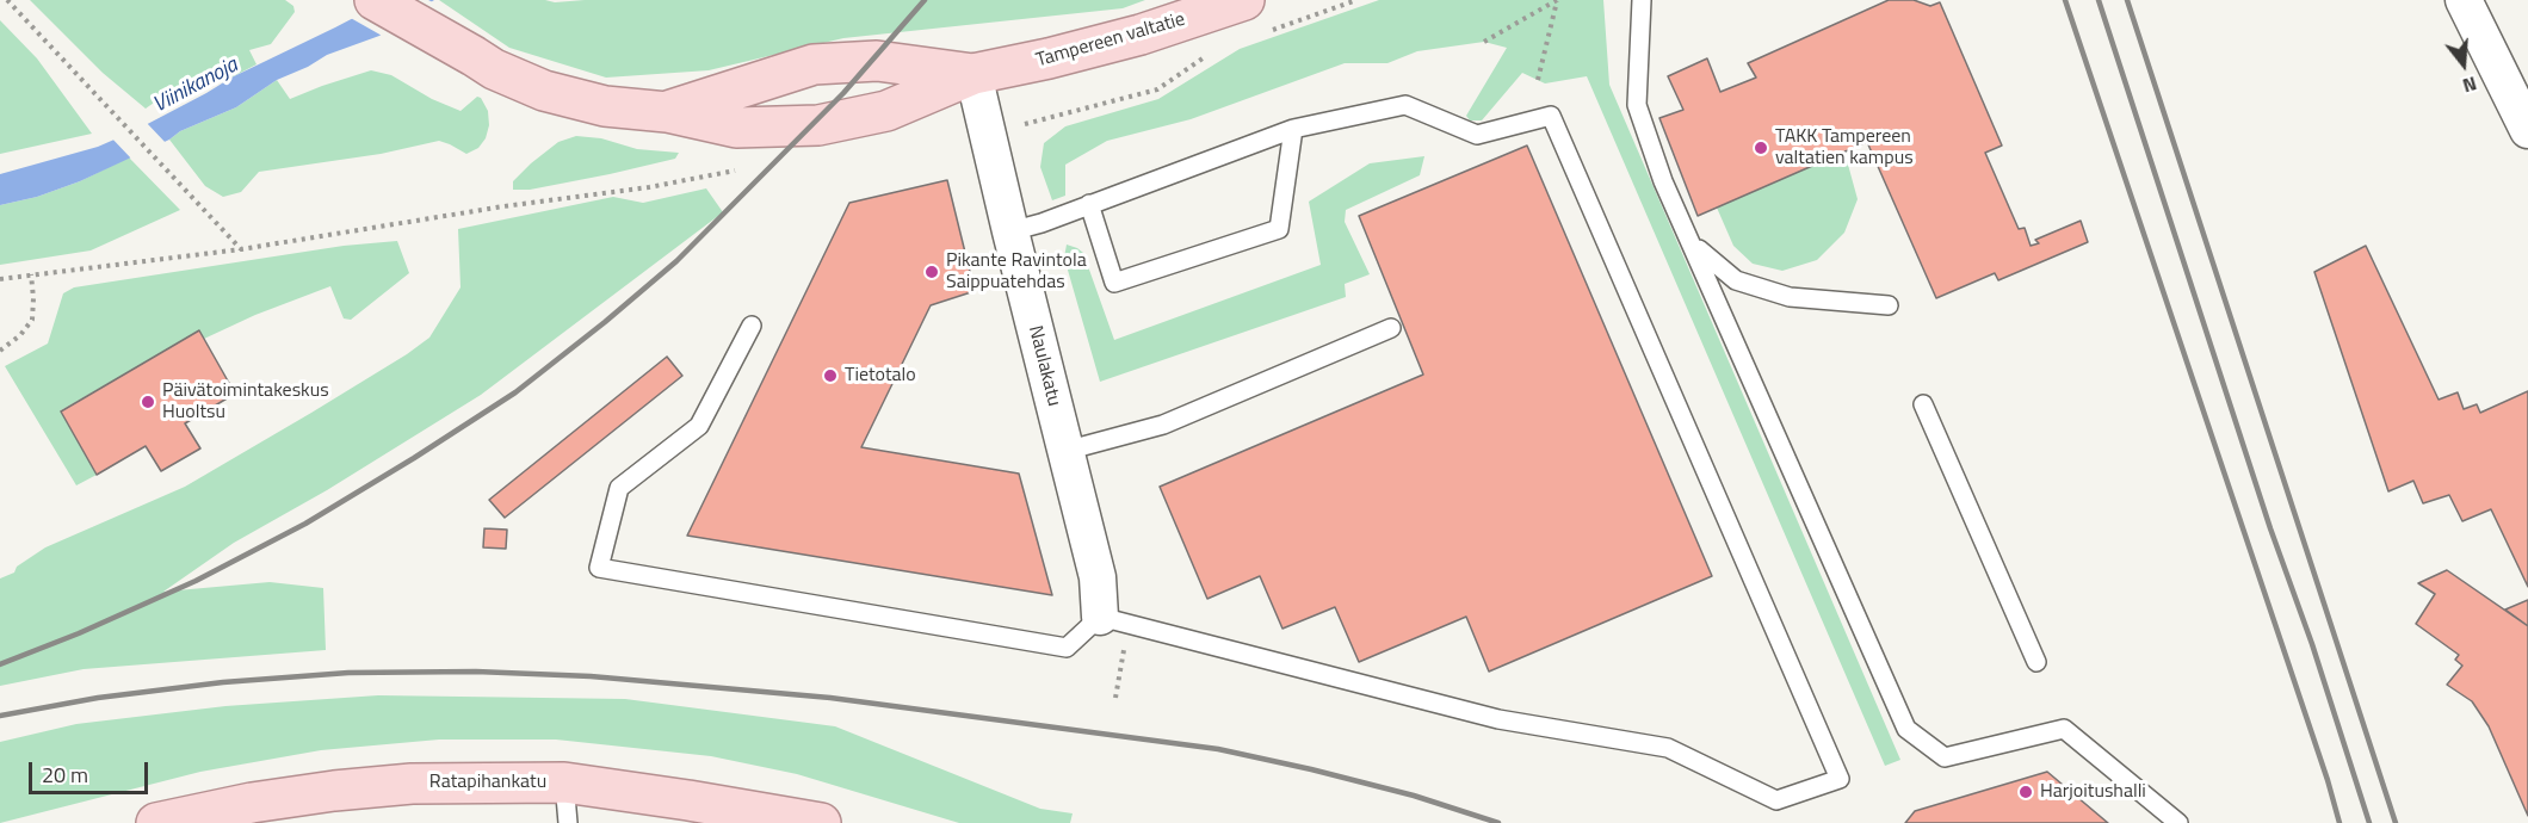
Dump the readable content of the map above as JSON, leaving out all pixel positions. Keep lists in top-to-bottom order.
{
  "streets": {
    "main road": ["Tampereen valtatie", "Ratapihankatu"],
    "street": ["Naulakatu"]
  },
  "crossings": [
    ["Tampereen valtatie", "Naulakatu"]
  ],
  "water": ["Viinikanoja"],
  "places": [
    "TAKK Tampereen valtatien kampus",
    "Pikante Ravintola Saippuatehdas",
    "Tietotalo",
    "Päivätoimintakeskus Huoltsu",
    "Harjoitushalli"
  ],
  "scale_bar": "20 m",
  "north": "bottom"
}
